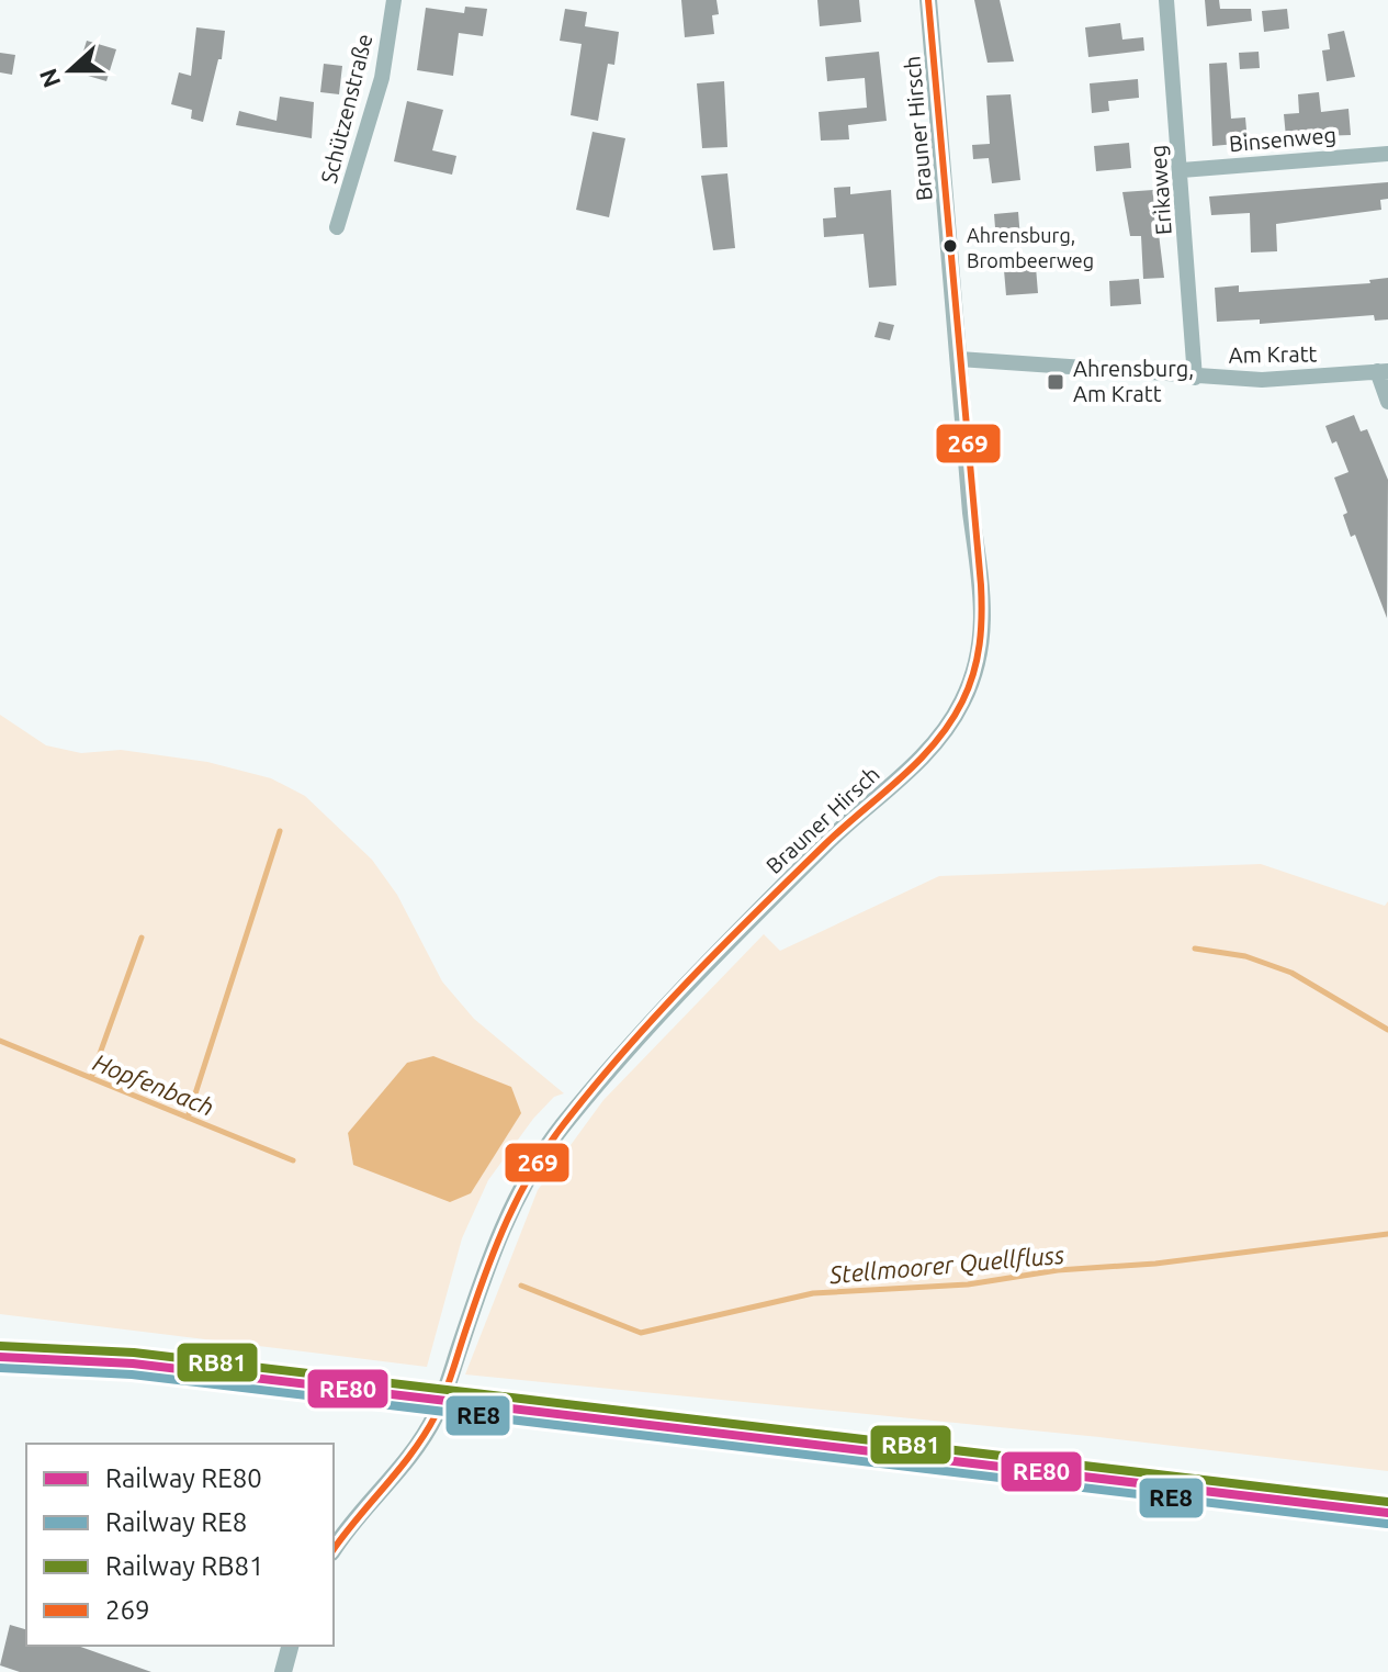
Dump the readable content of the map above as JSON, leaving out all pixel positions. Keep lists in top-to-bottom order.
{
  "streets": {
    "street": [
      "Schützenstraße",
      "Brauner Hirsch",
      "Binsenweg",
      "Erikaweg",
      "Am Kratt"
    ]
  },
  "crossings": [
    ["Brauner Hirsch", "Am Kratt"],
    ["Binsenweg", "Erikaweg"],
    ["Erikaweg", "Am Kratt"]
  ],
  "water": ["Hopfenbach", "Stellmoorer Quellfluss"],
  "places": {
    "other": ["Ahrensburg, Brombeerweg"],
    "transit": ["Ahrensburg, Am Kratt"]
  },
  "lines": [
    "transit line 269",
    "rail line RB81",
    "rail line RE80",
    "rail line RE8"
  ],
  "legend": [
    "Railway RE80",
    "Railway RE8",
    "Railway RB81",
    "269"
  ],
  "north": "left"
}
